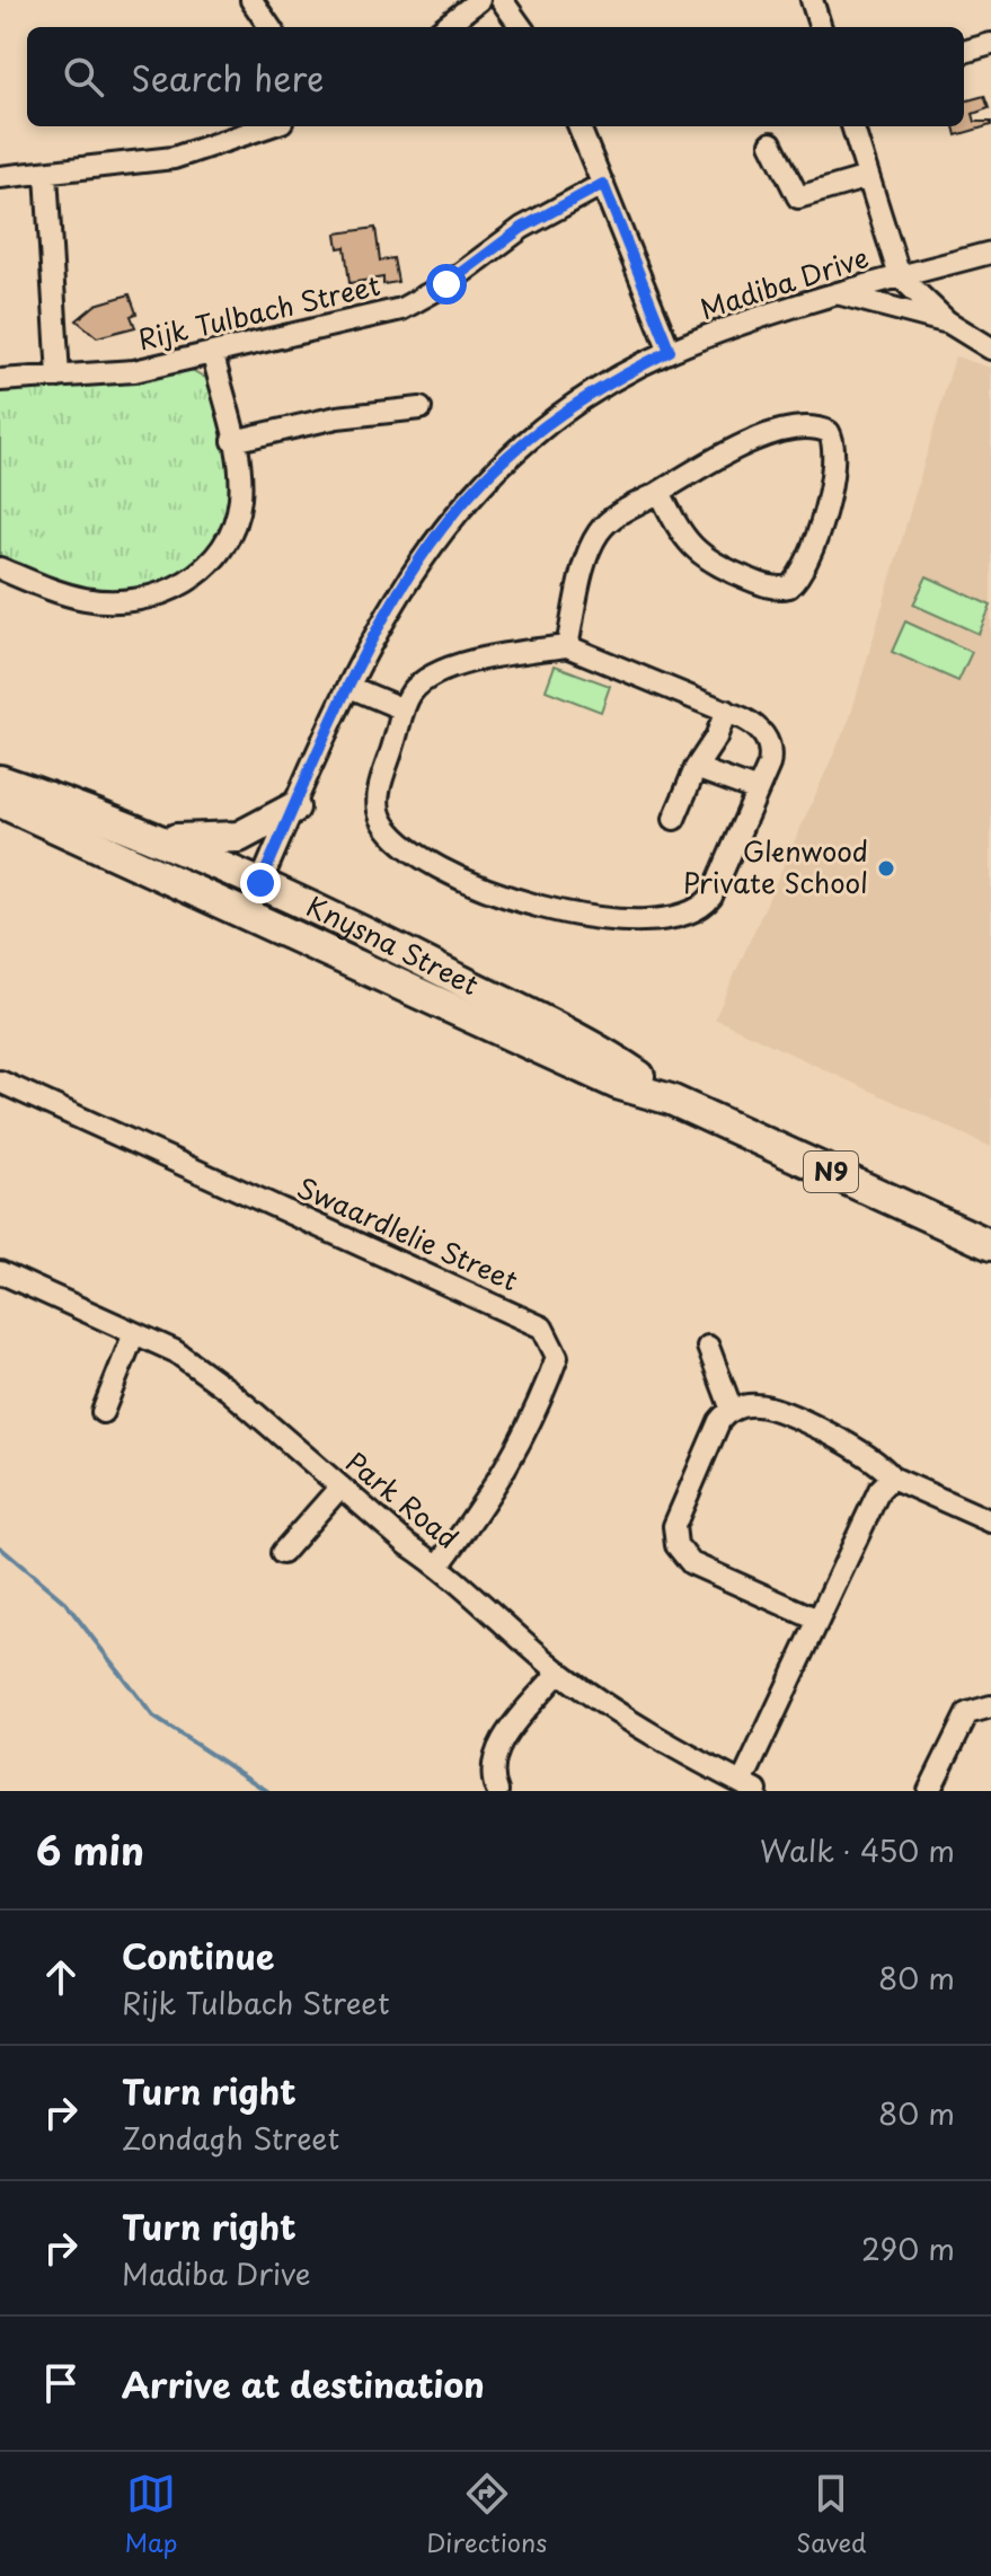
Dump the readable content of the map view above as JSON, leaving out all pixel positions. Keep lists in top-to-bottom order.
{
  "streets": {
    "highway": ["Knysna Street", "N9"],
    "street": [
      "Madiba Drive",
      "Rijk Tulbach Street",
      "Swaardlelie Street",
      "Park Road"
    ]
  },
  "crossings": [
    ["Madiba Drive", "Knysna Street"],
    ["Swaardlelie Street", "Park Road"]
  ],
  "places": ["Glenwood Private School"],
  "page": {
    "search": "Search here",
    "heading": ["6 min", "Walk · 450 m"],
    "list": [
      ["Continue", "Rijk Tulbach Street", "80 m"],
      ["Turn right", "Zondagh Street", "80 m"],
      ["Turn right", "Madiba Drive", "290 m"],
      "Arrive at destination"
    ],
    "nav": ["Map", "Directions", "Saved"]
  }
}
